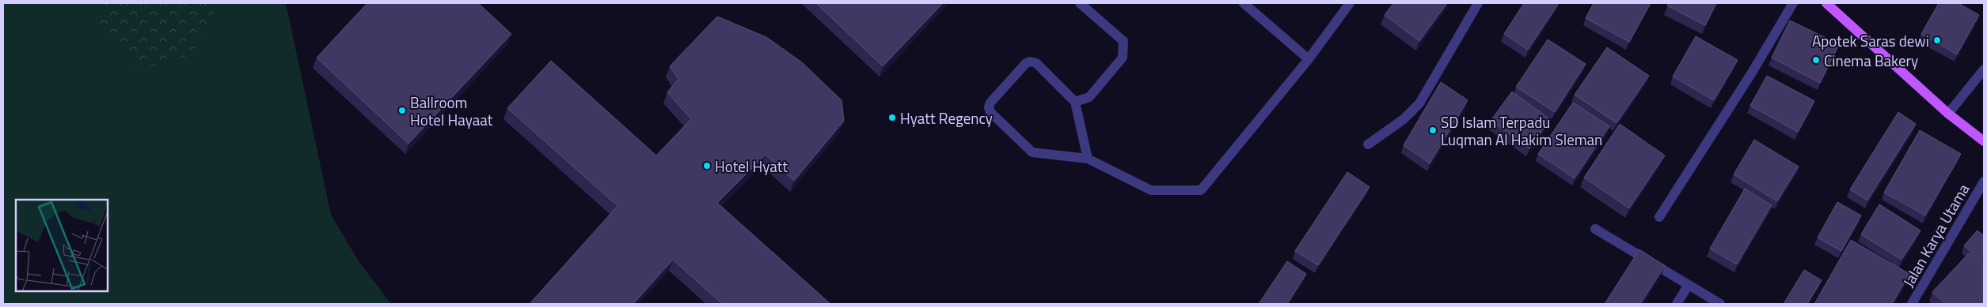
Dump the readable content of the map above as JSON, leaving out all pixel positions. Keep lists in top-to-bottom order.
{
  "streets": {
    "street": ["Jalan Karya Utama"]
  },
  "places": [
    "Apotek Saras dewi",
    "Cinema Bakery",
    "Ballroom Hotel Hayaat",
    "Hyatt Regency",
    "SD Islam Terpadu Luqman Al Hakim Sleman",
    "Hotel Hyatt"
  ]
}
